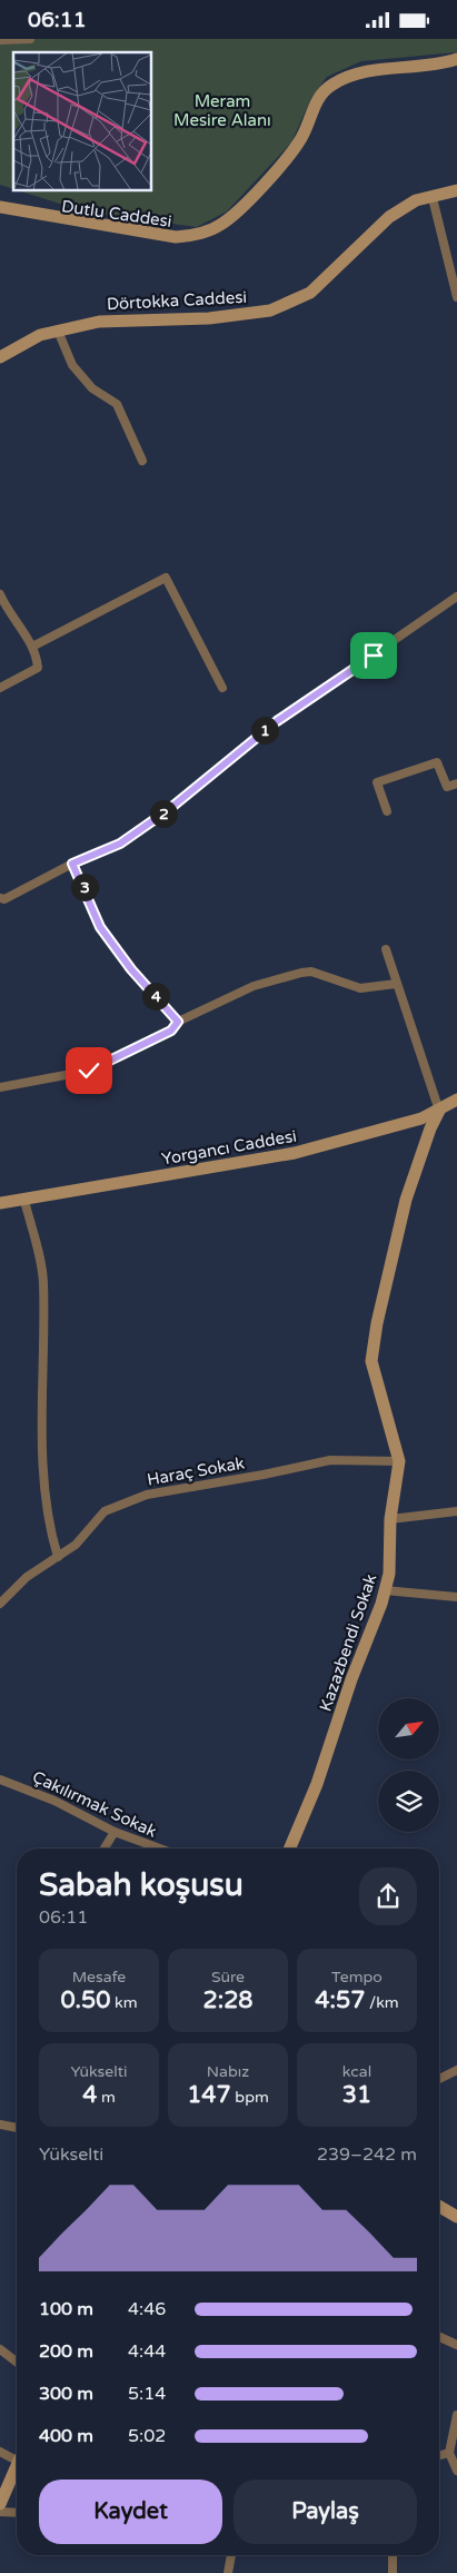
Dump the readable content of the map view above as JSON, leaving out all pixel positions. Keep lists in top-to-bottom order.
{
  "streets": {
    "street": [
      "Dutlu Caddesi",
      "Dörtokka Caddesi",
      "Yorgancı Caddesi",
      "Haraç Sokak",
      "Kazazbendi Sokak",
      "Çakılırmak Sokak"
    ]
  },
  "crossings": [
    ["Yorgancı Caddesi", "Kazazbendi Sokak"],
    ["Haraç Sokak", "Kazazbendi Sokak"]
  ],
  "parks": ["Meram Mesire Alanı"],
  "north": "top right",
  "page": {
    "status": "06:11",
    "pins": [
      "1",
      "2",
      "3",
      "4"
    ],
    "heading": ["Sabah koşusu", "06:11"],
    "stats": [
      ["Mesafe", "0.50 km"],
      ["Süre", "2:28"],
      ["Tempo", "4:57 /km"],
      ["Yükselti", "4 m"],
      ["Nabız", "147 bpm"],
      ["kcal", "31"]
    ],
    "chart": ["Yükselti", "239–242 m"],
    "list": [
      {
        "name": "100 m",
        "note": "4:46"
      },
      {
        "name": "200 m",
        "note": "4:44"
      },
      {
        "name": "300 m",
        "note": "5:14"
      },
      {
        "name": "400 m",
        "note": "5:02"
      }
    ],
    "buttons": ["Kaydet", "Paylaş"]
  }
}
